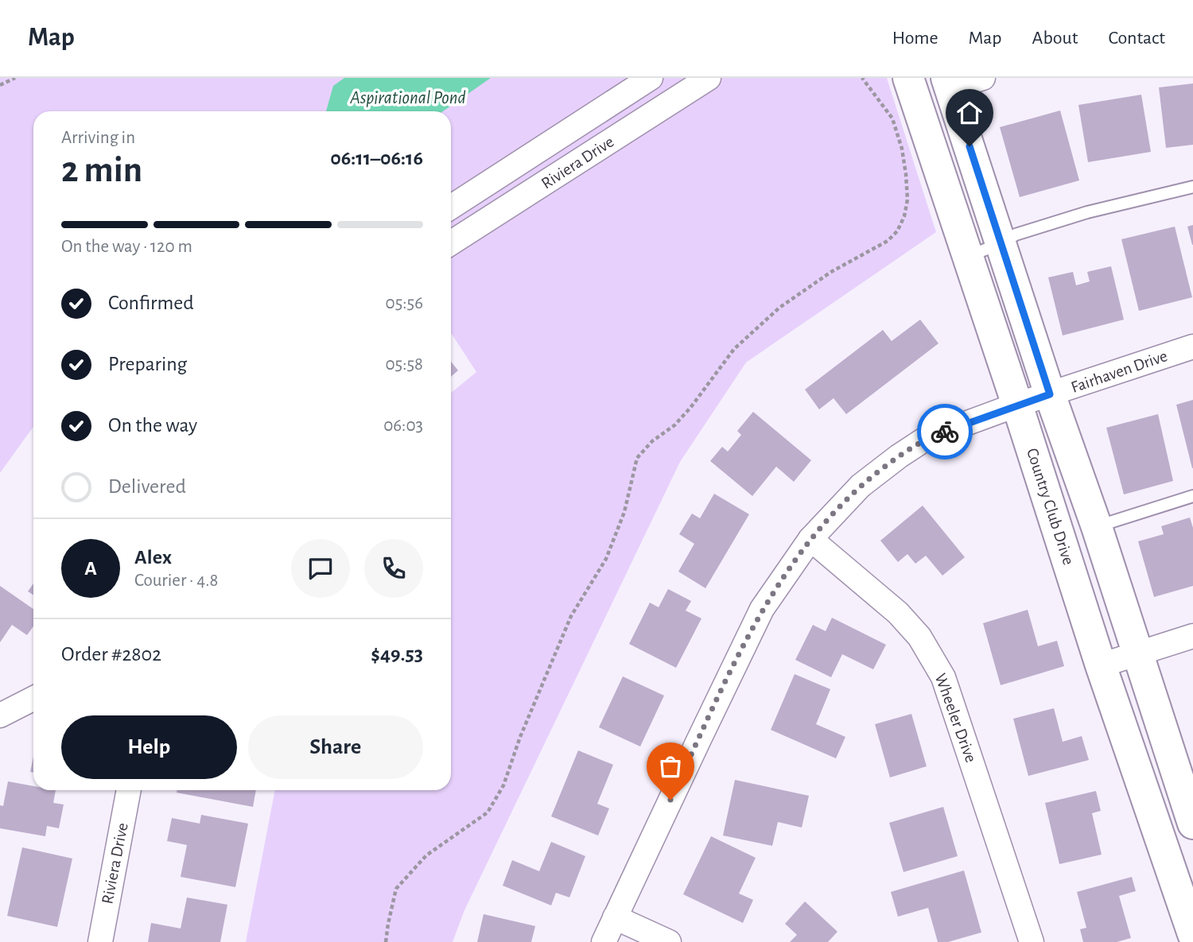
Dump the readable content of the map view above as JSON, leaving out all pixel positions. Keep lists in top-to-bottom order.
{
  "streets": {
    "main road": ["Country Club Drive"],
    "street": ["Riviera Drive", "Fairhaven Drive", "Wheeler Drive"]
  },
  "crossings": [
    ["Fairhaven Drive", "Country Club Drive"],
    ["Fairhaven Drive", "Wheeler Drive"]
  ],
  "water": ["Aspirational Pond"],
  "page": {
    "header": "Map",
    "nav": [
      "Home",
      "Map",
      "About",
      "Contact"
    ],
    "heading": ["2 min", "Arriving in", "06:11–06:16"],
    "panel": [
      "Alex",
      "Courier · 4.8",
      "Order #2802",
      "$49.53"
    ],
    "bar": "On the way · 120 m",
    "list": [
      ["Confirmed", "05:56"],
      ["Preparing", "05:58"],
      ["On the way", "06:03"],
      "Delivered"
    ],
    "round": "A",
    "buttons": ["Help", "Share"]
  }
}
